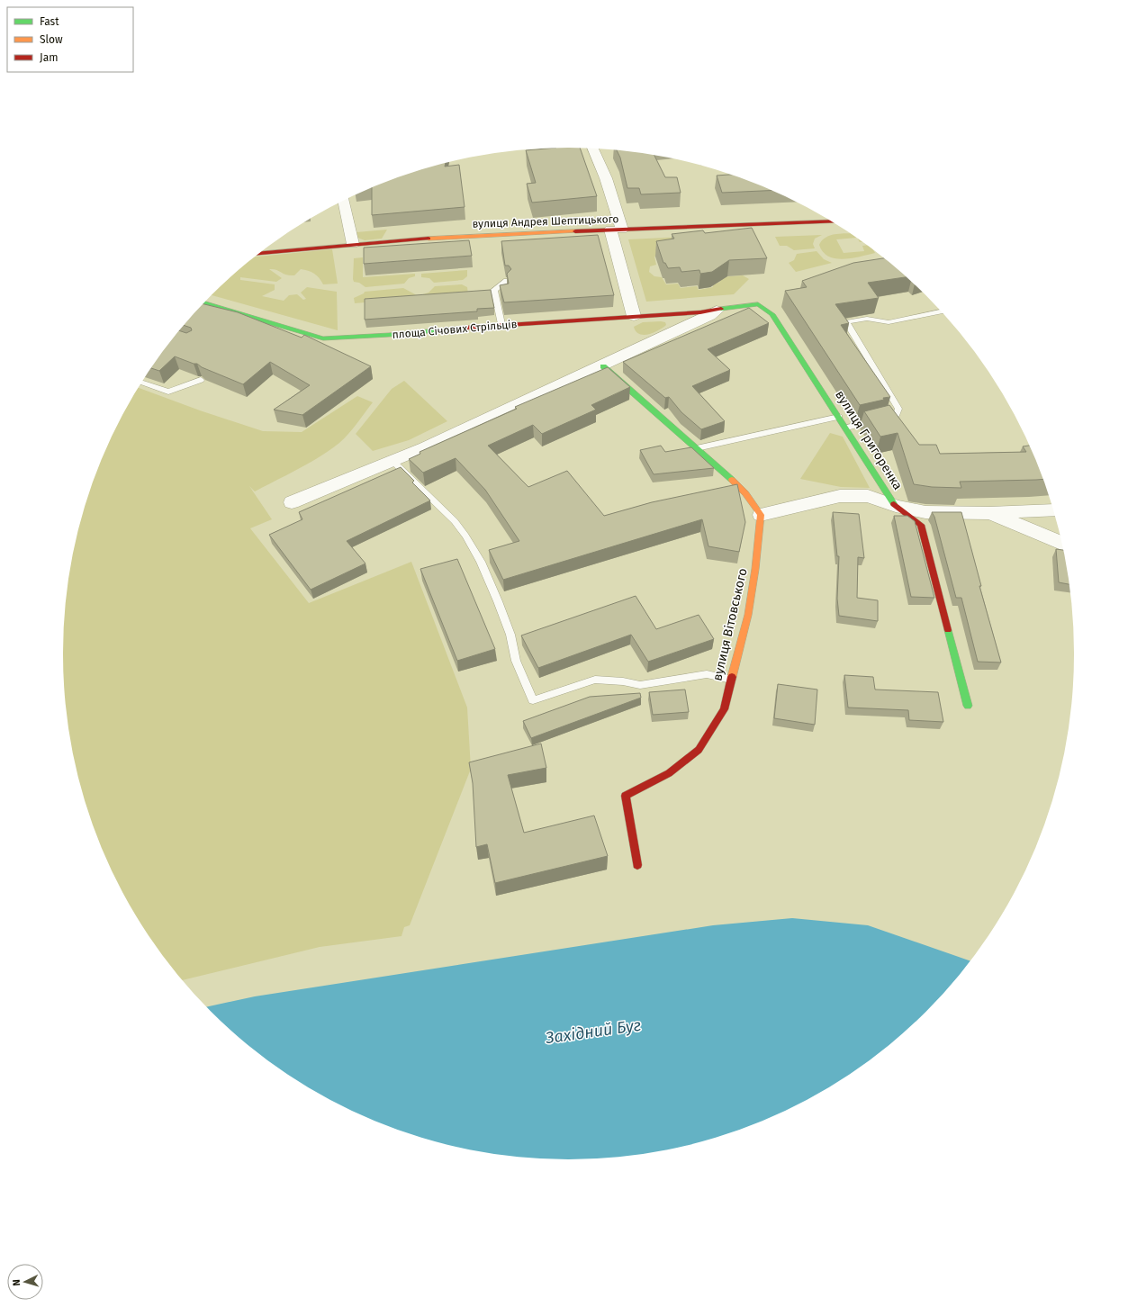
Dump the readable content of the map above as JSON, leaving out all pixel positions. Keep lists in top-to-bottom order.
{
  "streets": {
    "street": [
      "вулиця Андрея Шептицького",
      "площа Січових Стрільців",
      "вулиця Григоренка",
      "вулиця Вітовського"
    ]
  },
  "crossings": [
    ["площа Січових Стрільців", "вулиця Григоренка"]
  ],
  "water": ["Західний Буг"],
  "legend": ["Fast", "Slow", "Jam"],
  "north": "left"
}
